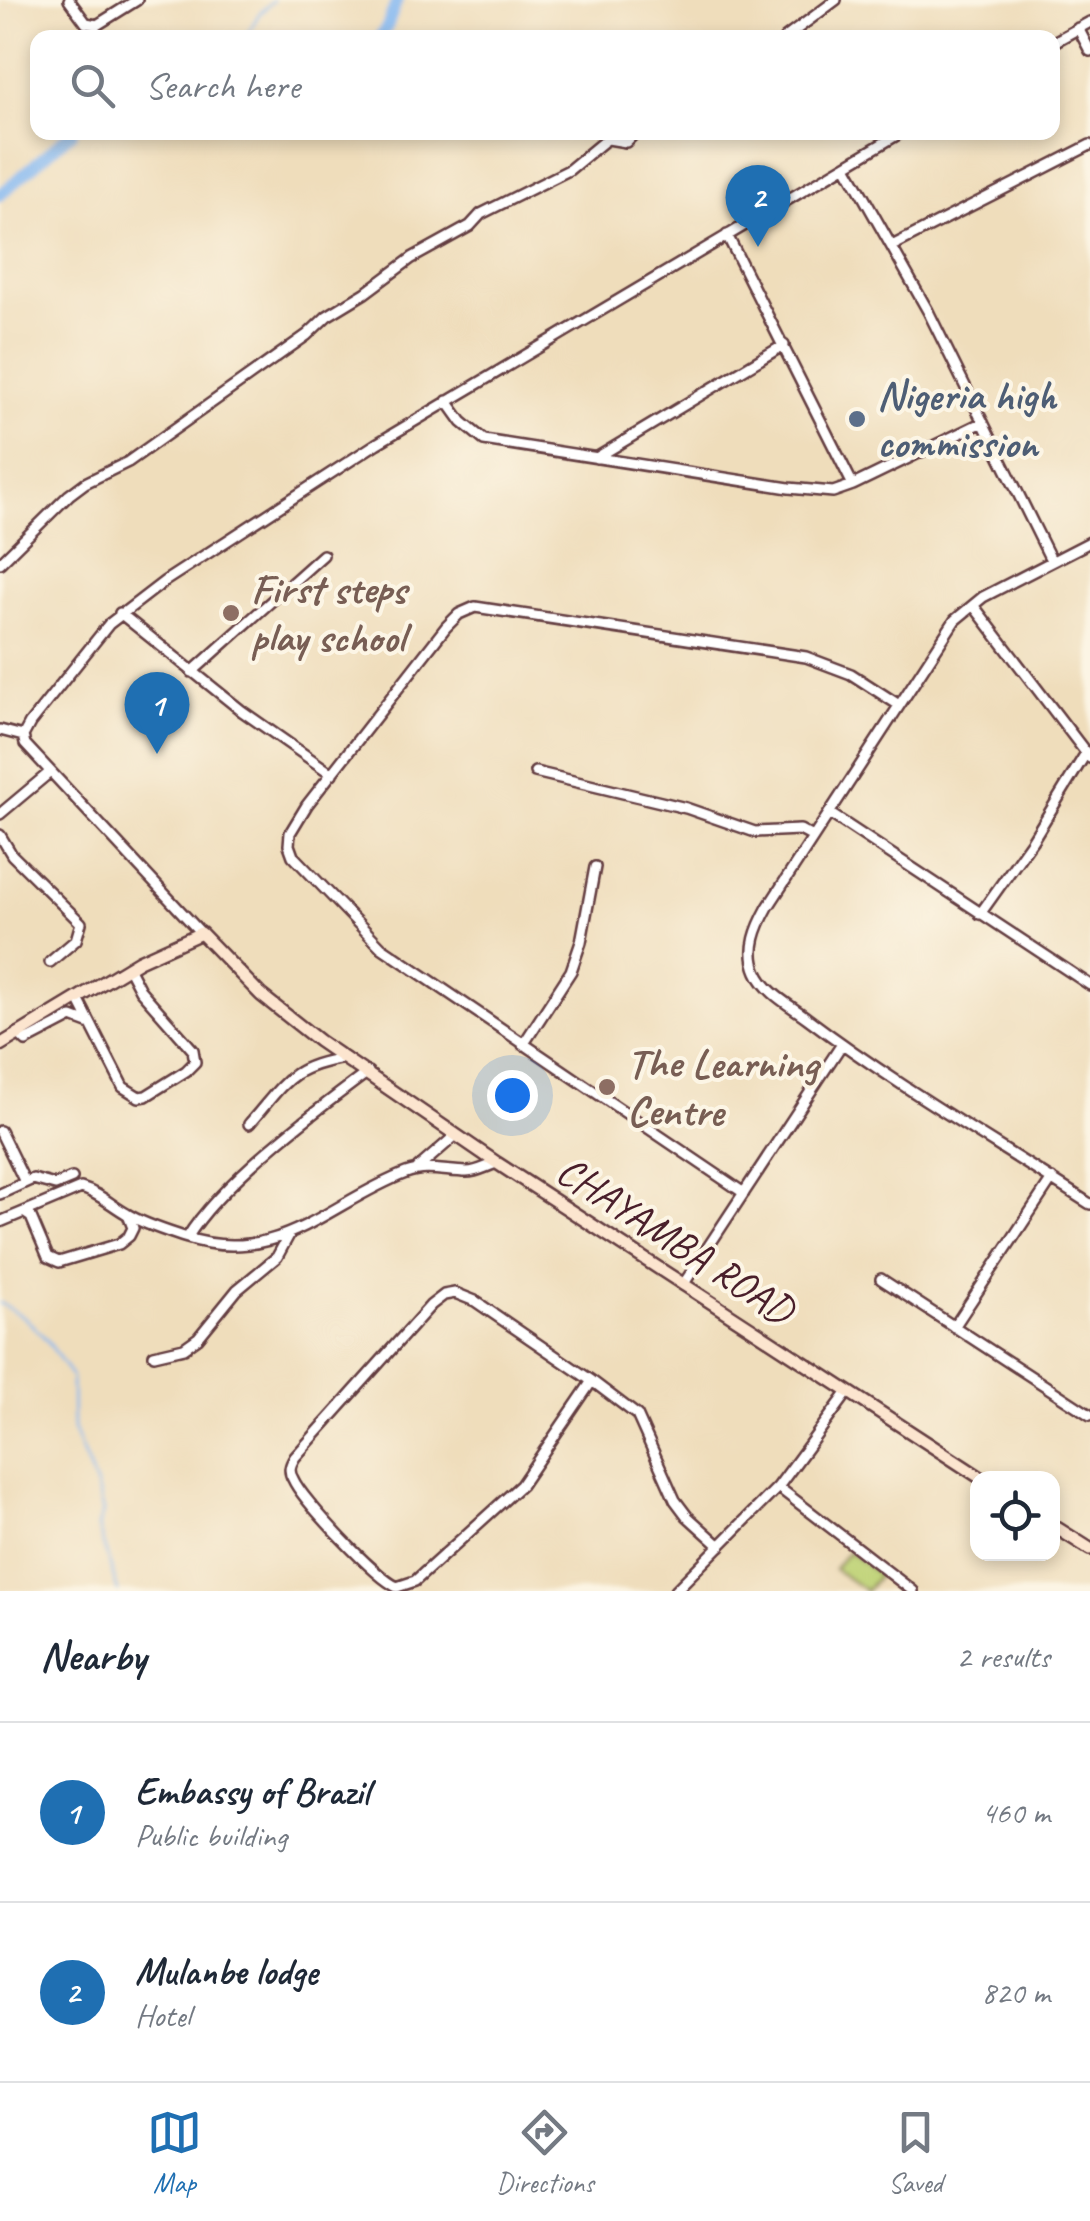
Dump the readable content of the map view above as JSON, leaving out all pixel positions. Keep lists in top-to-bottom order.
{
  "streets": {
    "street": ["CHAYAMBA ROAD"]
  },
  "places": ["Nigeria high commission", "First steps play school", "The Learning Centre"],
  "page": {
    "search": "Search here",
    "pins": ["2", "1"],
    "heading": ["Nearby", "2 results"],
    "list": [
      {
        "mark": "1",
        "name": "Embassy of Brazil",
        "note": "Public building",
        "value": "460 m"
      },
      {
        "mark": "2",
        "name": "Mulanbe lodge",
        "note": "Hotel",
        "value": "820 m"
      }
    ],
    "nav": ["Map", "Directions", "Saved"]
  }
}
